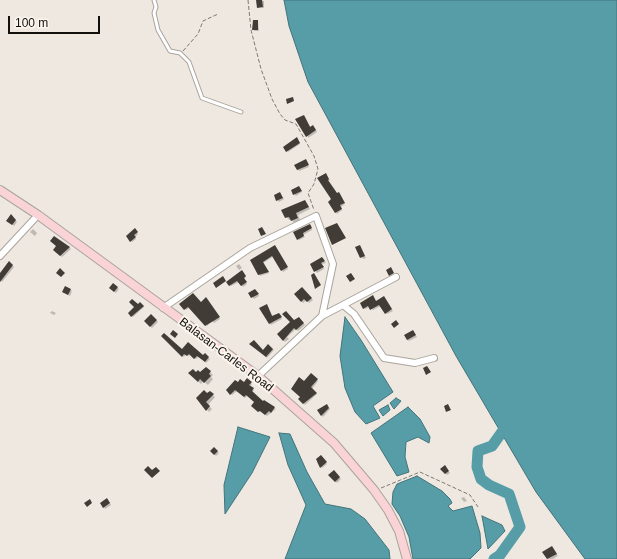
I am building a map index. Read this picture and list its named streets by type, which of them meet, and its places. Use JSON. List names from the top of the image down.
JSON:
{
  "streets": {
    "main road": ["Balasan-Carles Road"]
  },
  "scale_bar": "100 m"
}
